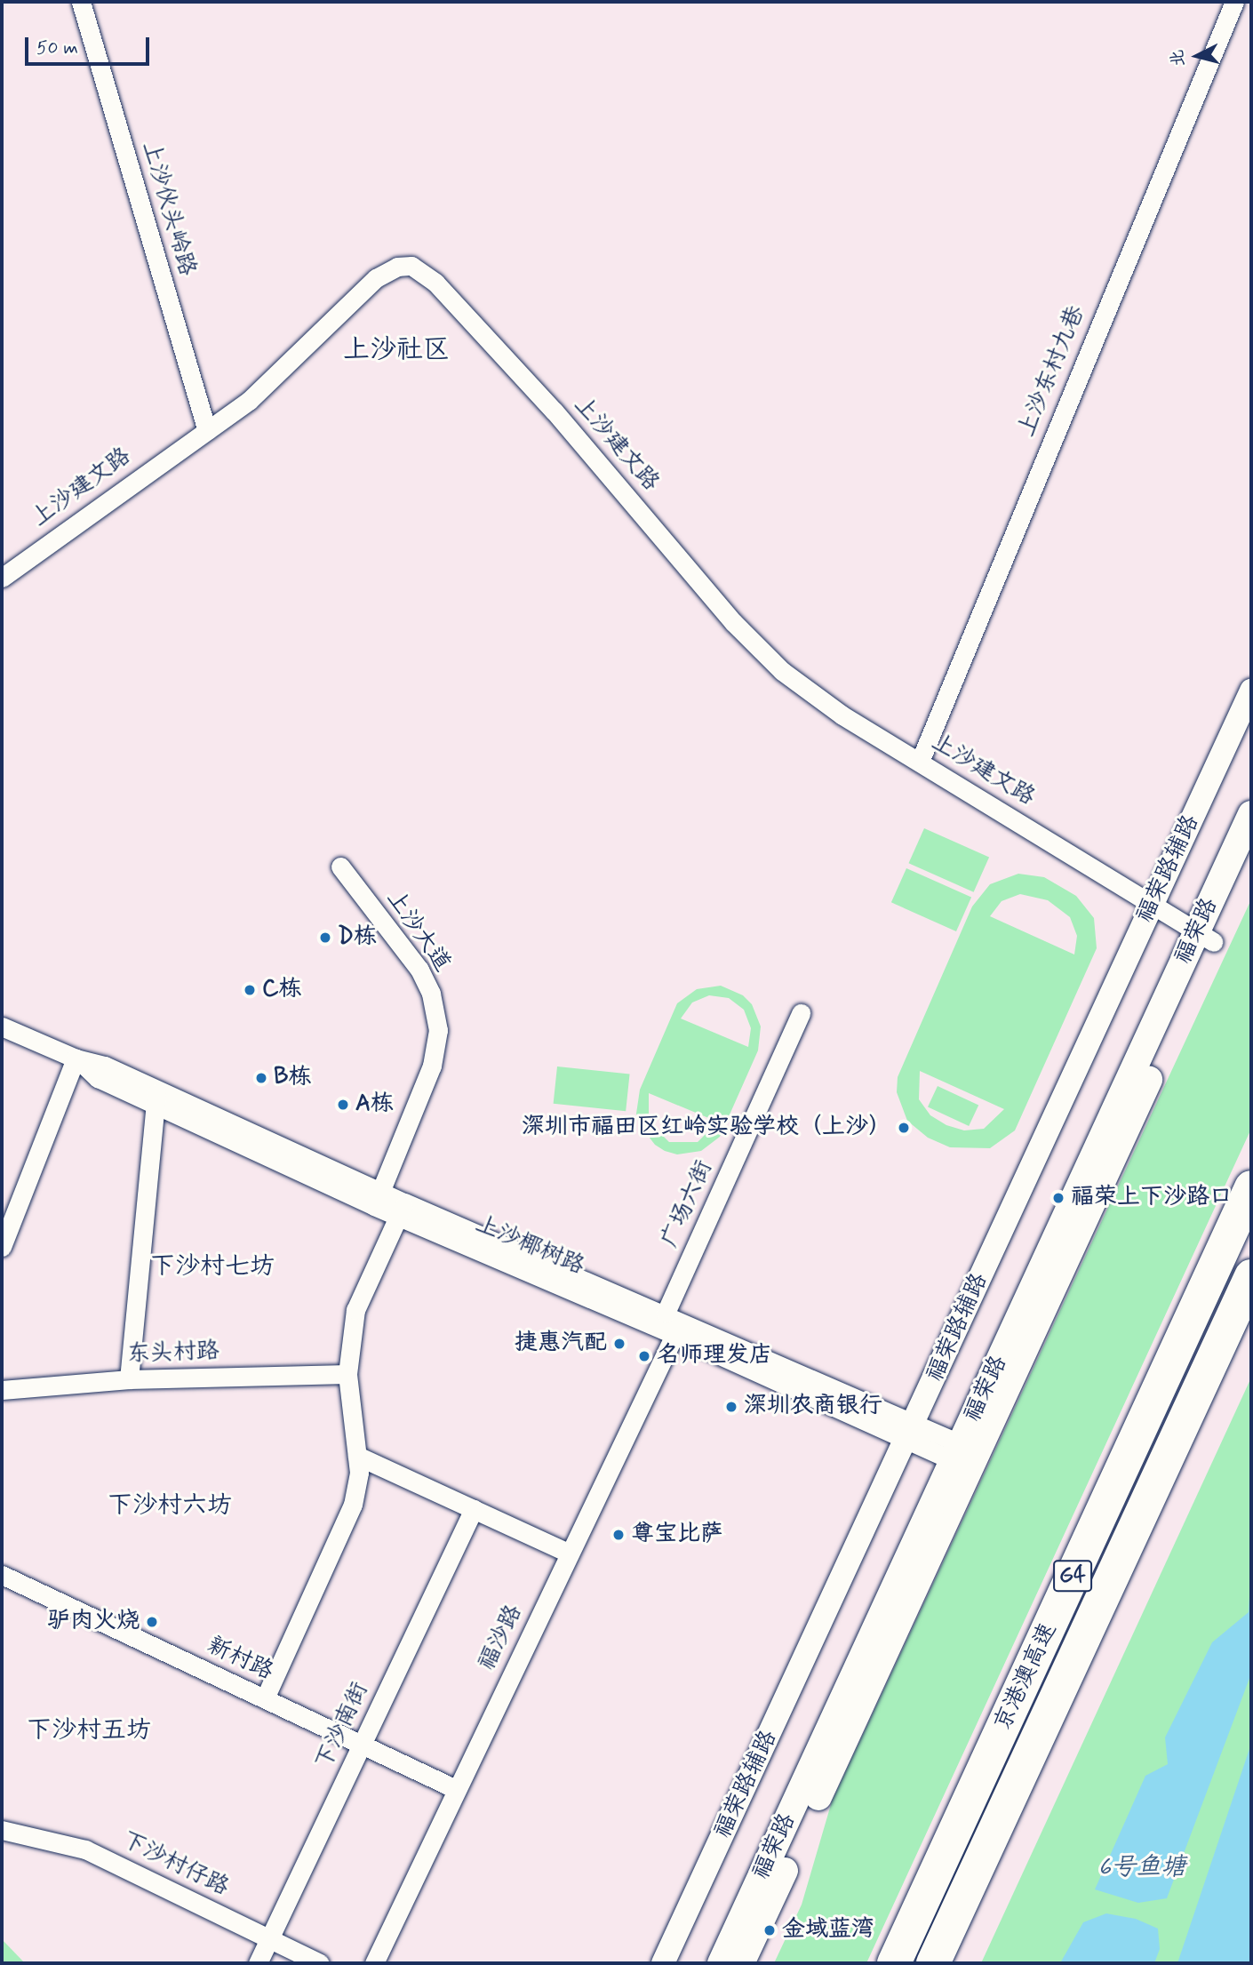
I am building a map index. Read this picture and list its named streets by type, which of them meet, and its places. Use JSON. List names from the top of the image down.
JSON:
{
  "streets": {
    "highway": ["G4", "京港澳高速"],
    "main road": ["福荣路"],
    "street": [
      "上沙伙头岭路",
      "上沙东村九巷",
      "上沙建文路",
      "福荣路辅路",
      "上沙大道",
      "广场六街",
      "上沙椰树路",
      "东头村路",
      "福沙路",
      "新村路",
      "下沙南街",
      "下沙村仔路"
    ]
  },
  "crossings": [
    ["上沙伙头岭路", "上沙建文路"],
    ["上沙东村九巷", "上沙建文路"],
    ["上沙建文路", "福荣路辅路"],
    ["上沙建文路", "福荣路"],
    ["福荣路辅路", "上沙椰树路"],
    ["上沙大道", "上沙椰树路"],
    ["福荣路", "上沙椰树路"],
    ["广场六街", "上沙椰树路"],
    ["上沙椰树路", "福沙路"],
    ["福沙路", "新村路"],
    ["新村路", "下沙南街"],
    ["下沙南街", "下沙村仔路"]
  ],
  "districts": [
    "上沙社区",
    "下沙村七坊",
    "下沙村六坊",
    "下沙村五坊"
  ],
  "water": ["6号鱼塘"],
  "places": [
    "D栋",
    "C栋",
    "B栋",
    "A栋",
    "深圳市福田区红岭实验学校（上沙）",
    "福荣上下沙路口",
    "捷惠汽配",
    "名师理发店",
    "深圳农商银行",
    "尊宝比萨",
    "驴肉火烧",
    "金域蓝湾"
  ],
  "scale_bar": "50 m",
  "north": "left"
}
